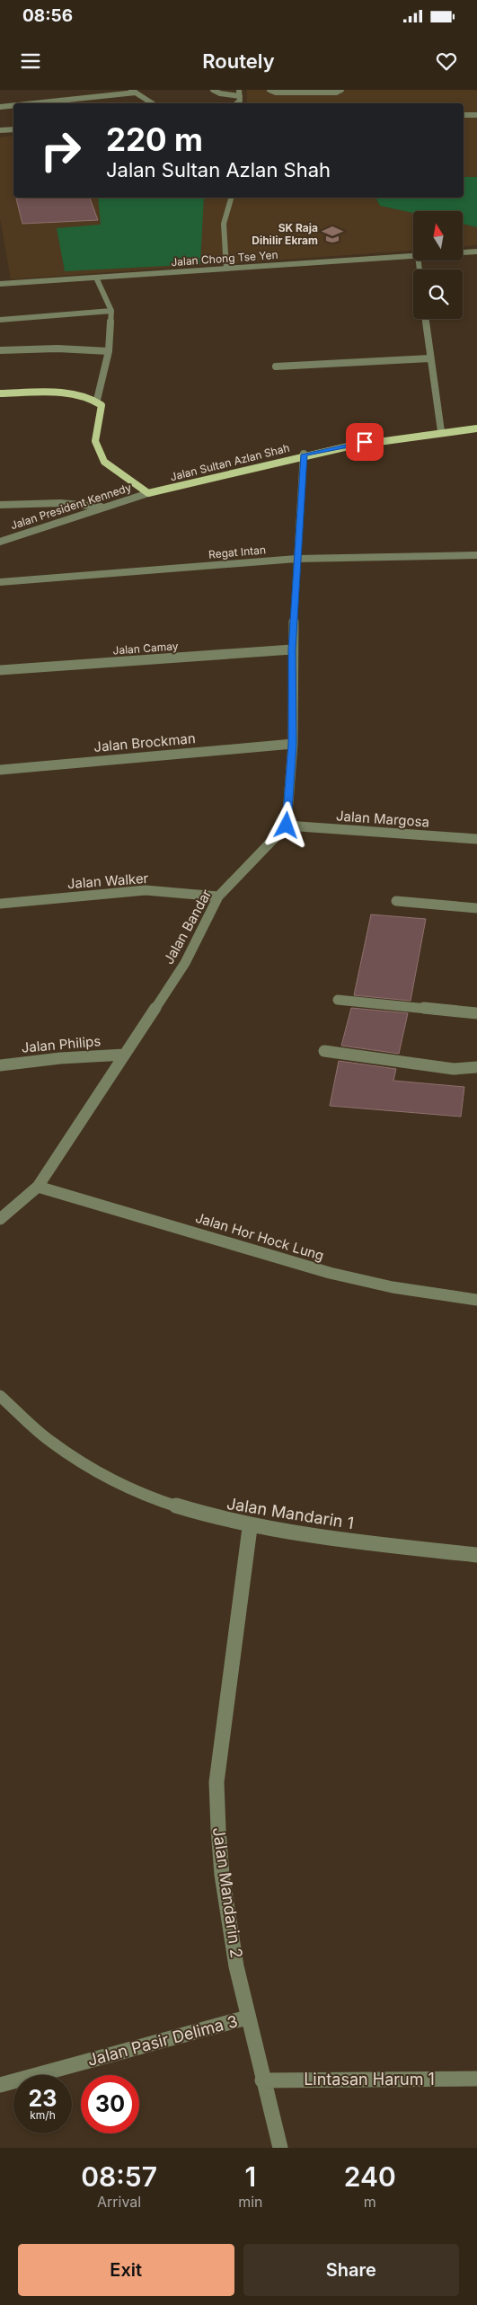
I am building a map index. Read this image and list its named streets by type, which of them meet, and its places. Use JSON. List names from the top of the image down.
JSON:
{
  "streets": {
    "main road": ["Jalan Sultan Azlan Shah"],
    "street": [
      "Jalan Chong Tse Yen",
      "Jalan President Kennedy",
      "Regat Intan",
      "Jalan Camay",
      "Jalan Brockman",
      "Jalan Margosa",
      "Jalan Walker",
      "Jalan Bandar",
      "Jalan Philips",
      "Jalan Hor Hock Lung",
      "Jalan Mandarin 1",
      "Jalan Mandarin 2",
      "Jalan Pasir Delima 3",
      "Lintasan Harum 1"
    ]
  },
  "crossings": [
    ["Jalan Sultan Azlan Shah", "Jalan President Kennedy"],
    ["Jalan Margosa", "Jalan Bandar"],
    ["Jalan Walker", "Jalan Bandar"],
    ["Jalan Bandar", "Jalan Philips"],
    ["Jalan Bandar", "Jalan Hor Hock Lung"],
    ["Jalan Mandarin 1", "Jalan Mandarin 2"],
    ["Jalan Mandarin 2", "Jalan Pasir Delima 3"],
    ["Jalan Mandarin 2", "Lintasan Harum 1"]
  ],
  "places": {
    "school or university": ["SK Raja Dihilir Ekram"]
  },
  "north": "top",
  "page": {
    "status": "08:56",
    "header": "Routely",
    "turn": ["220 m", "Jalan Sultan Azlan Shah"],
    "speed": "23 km/h",
    "limit": "30",
    "eta": [
      "08:57",
      "Arrival",
      "1",
      "min",
      "240",
      "m"
    ],
    "buttons": ["Exit", "Share"]
  }
}
